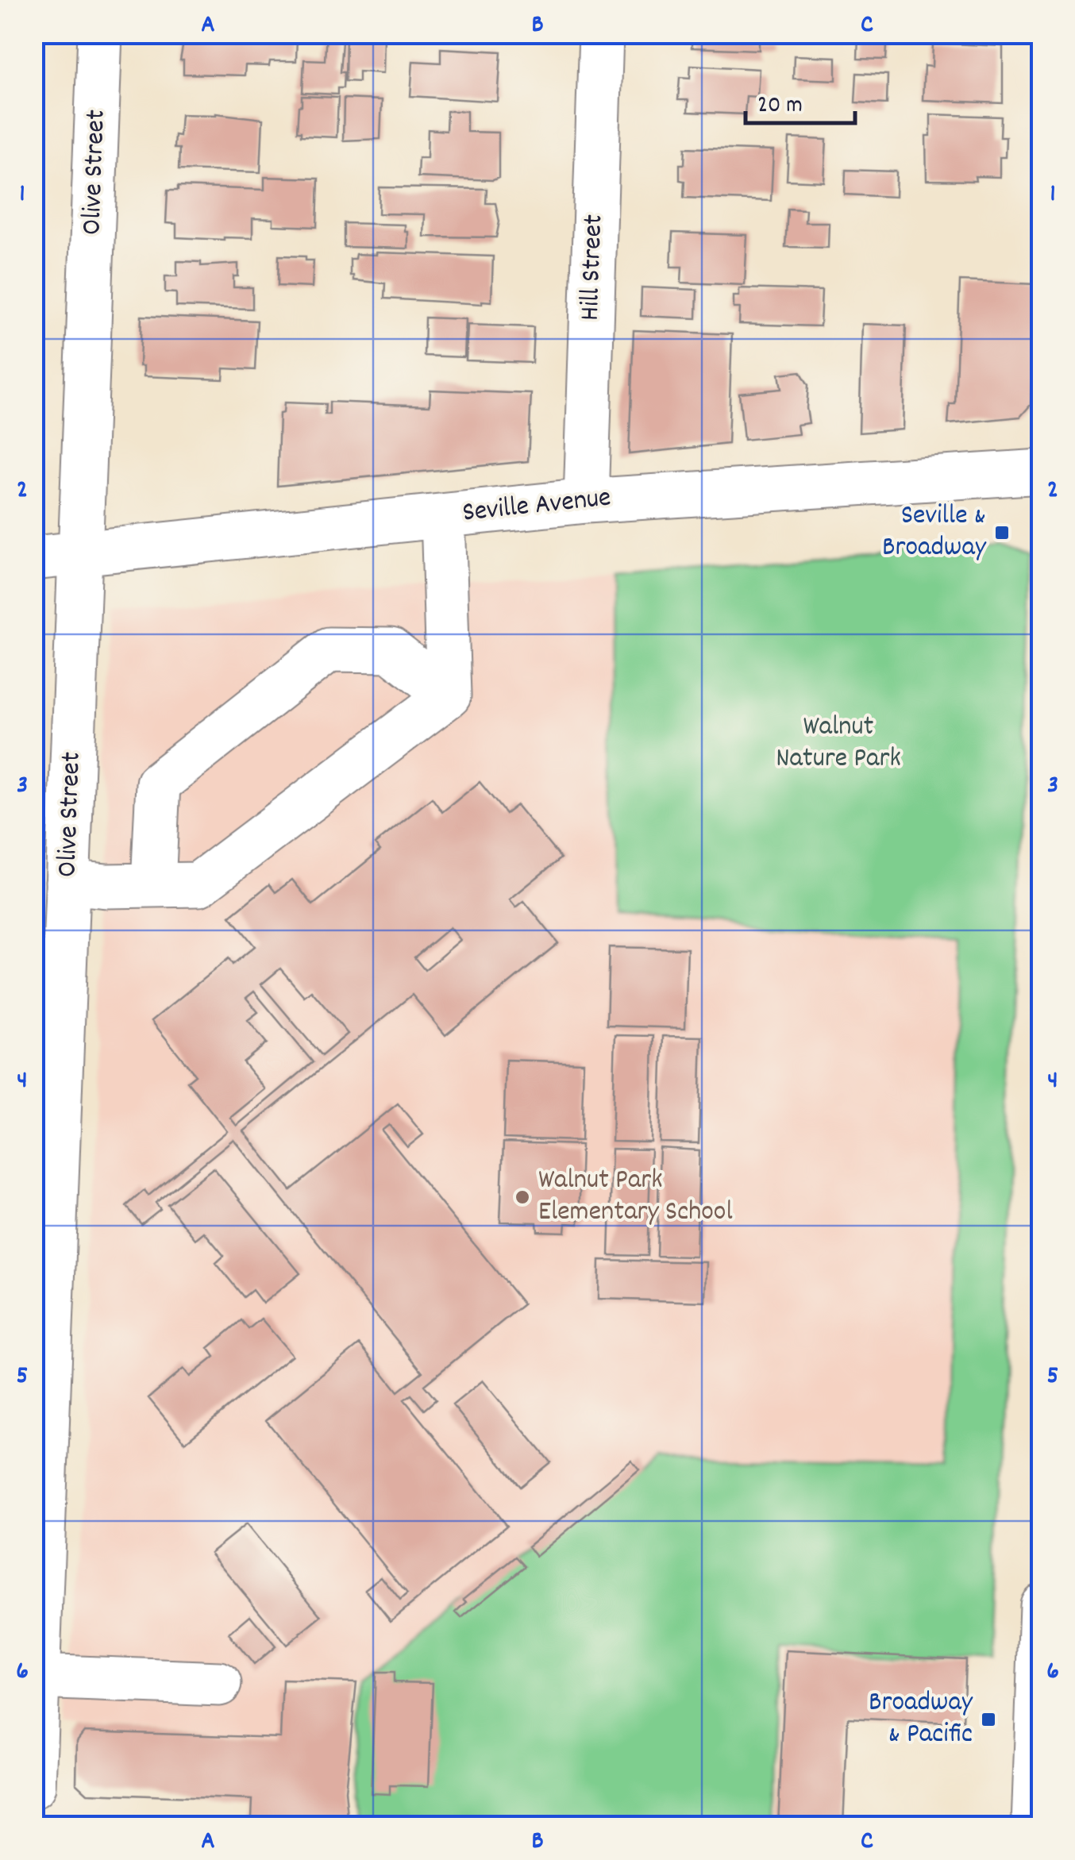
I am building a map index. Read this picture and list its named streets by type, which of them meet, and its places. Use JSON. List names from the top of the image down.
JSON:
{
  "streets": {
    "street": ["Olive Street", "Hill Street", "Seville Avenue"]
  },
  "crossings": [
    ["Olive Street", "Seville Avenue"],
    ["Hill Street", "Seville Avenue"]
  ],
  "parks": ["Walnut Nature Park"],
  "places": {
    "transit": ["Seville & Broadway", "Broadway & Pacific"],
    "other": ["Walnut Park Elementary School"]
  },
  "scale_bar": "20 m",
  "grid": {
    "columns": ["A", "B", "C"],
    "rows": [
      "1",
      "2",
      "3",
      "4",
      "5",
      "6"
    ]
  }
}
